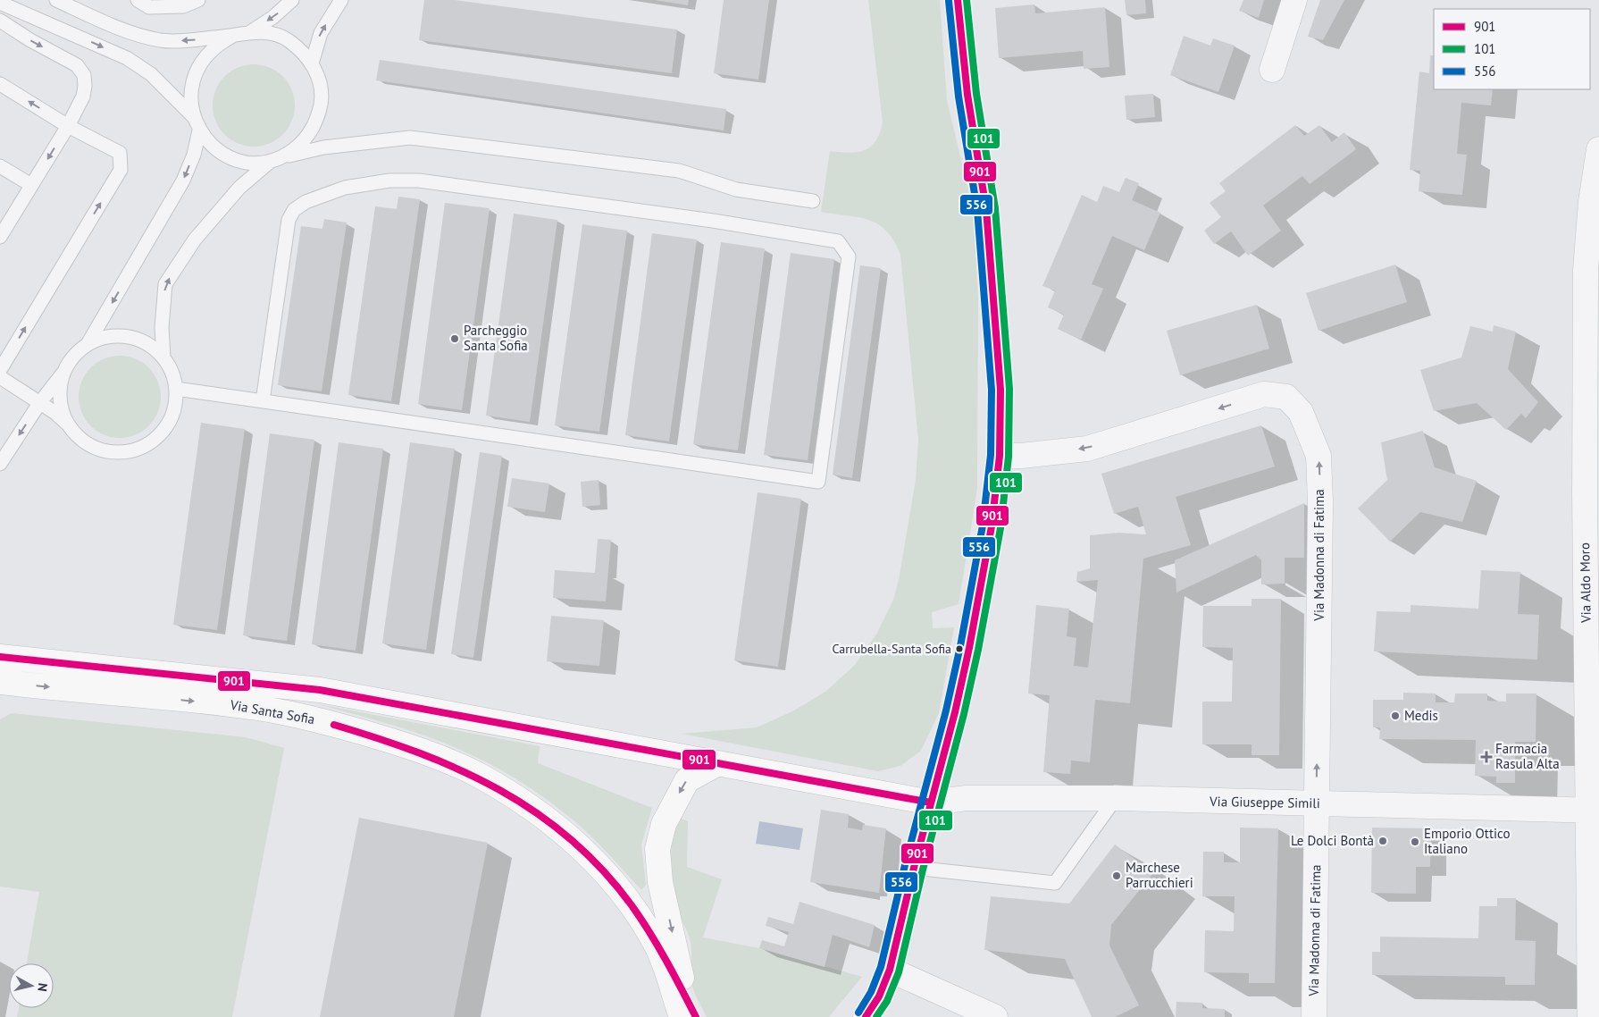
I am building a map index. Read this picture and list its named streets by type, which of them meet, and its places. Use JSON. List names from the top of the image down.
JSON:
{
  "streets": {
    "main road": ["Via Santa Sofia"],
    "street": ["Via Madonna di Fatima", "Via Aldo Moro", "Via Giuseppe Simili"]
  },
  "crossings": [
    ["Via Madonna di Fatima", "Via Giuseppe Simili"],
    ["Via Aldo Moro", "Via Giuseppe Simili"],
    ["Via Santa Sofia", "Via Giuseppe Simili"]
  ],
  "places": {
    "other": [
      "Parcheggio Santa Sofia",
      "Carrubella-Santa Sofia",
      "Medis",
      "Le Dolci Bontà",
      "Emporio Ottico Italiano",
      "Marchese Parrucchieri"
    ],
    "health": ["Farmacia Rasula Alta"]
  },
  "lines": ["transit line 901", "transit line 101", "transit line 556"],
  "legend": ["901", "101", "556"],
  "north": "right"
}
